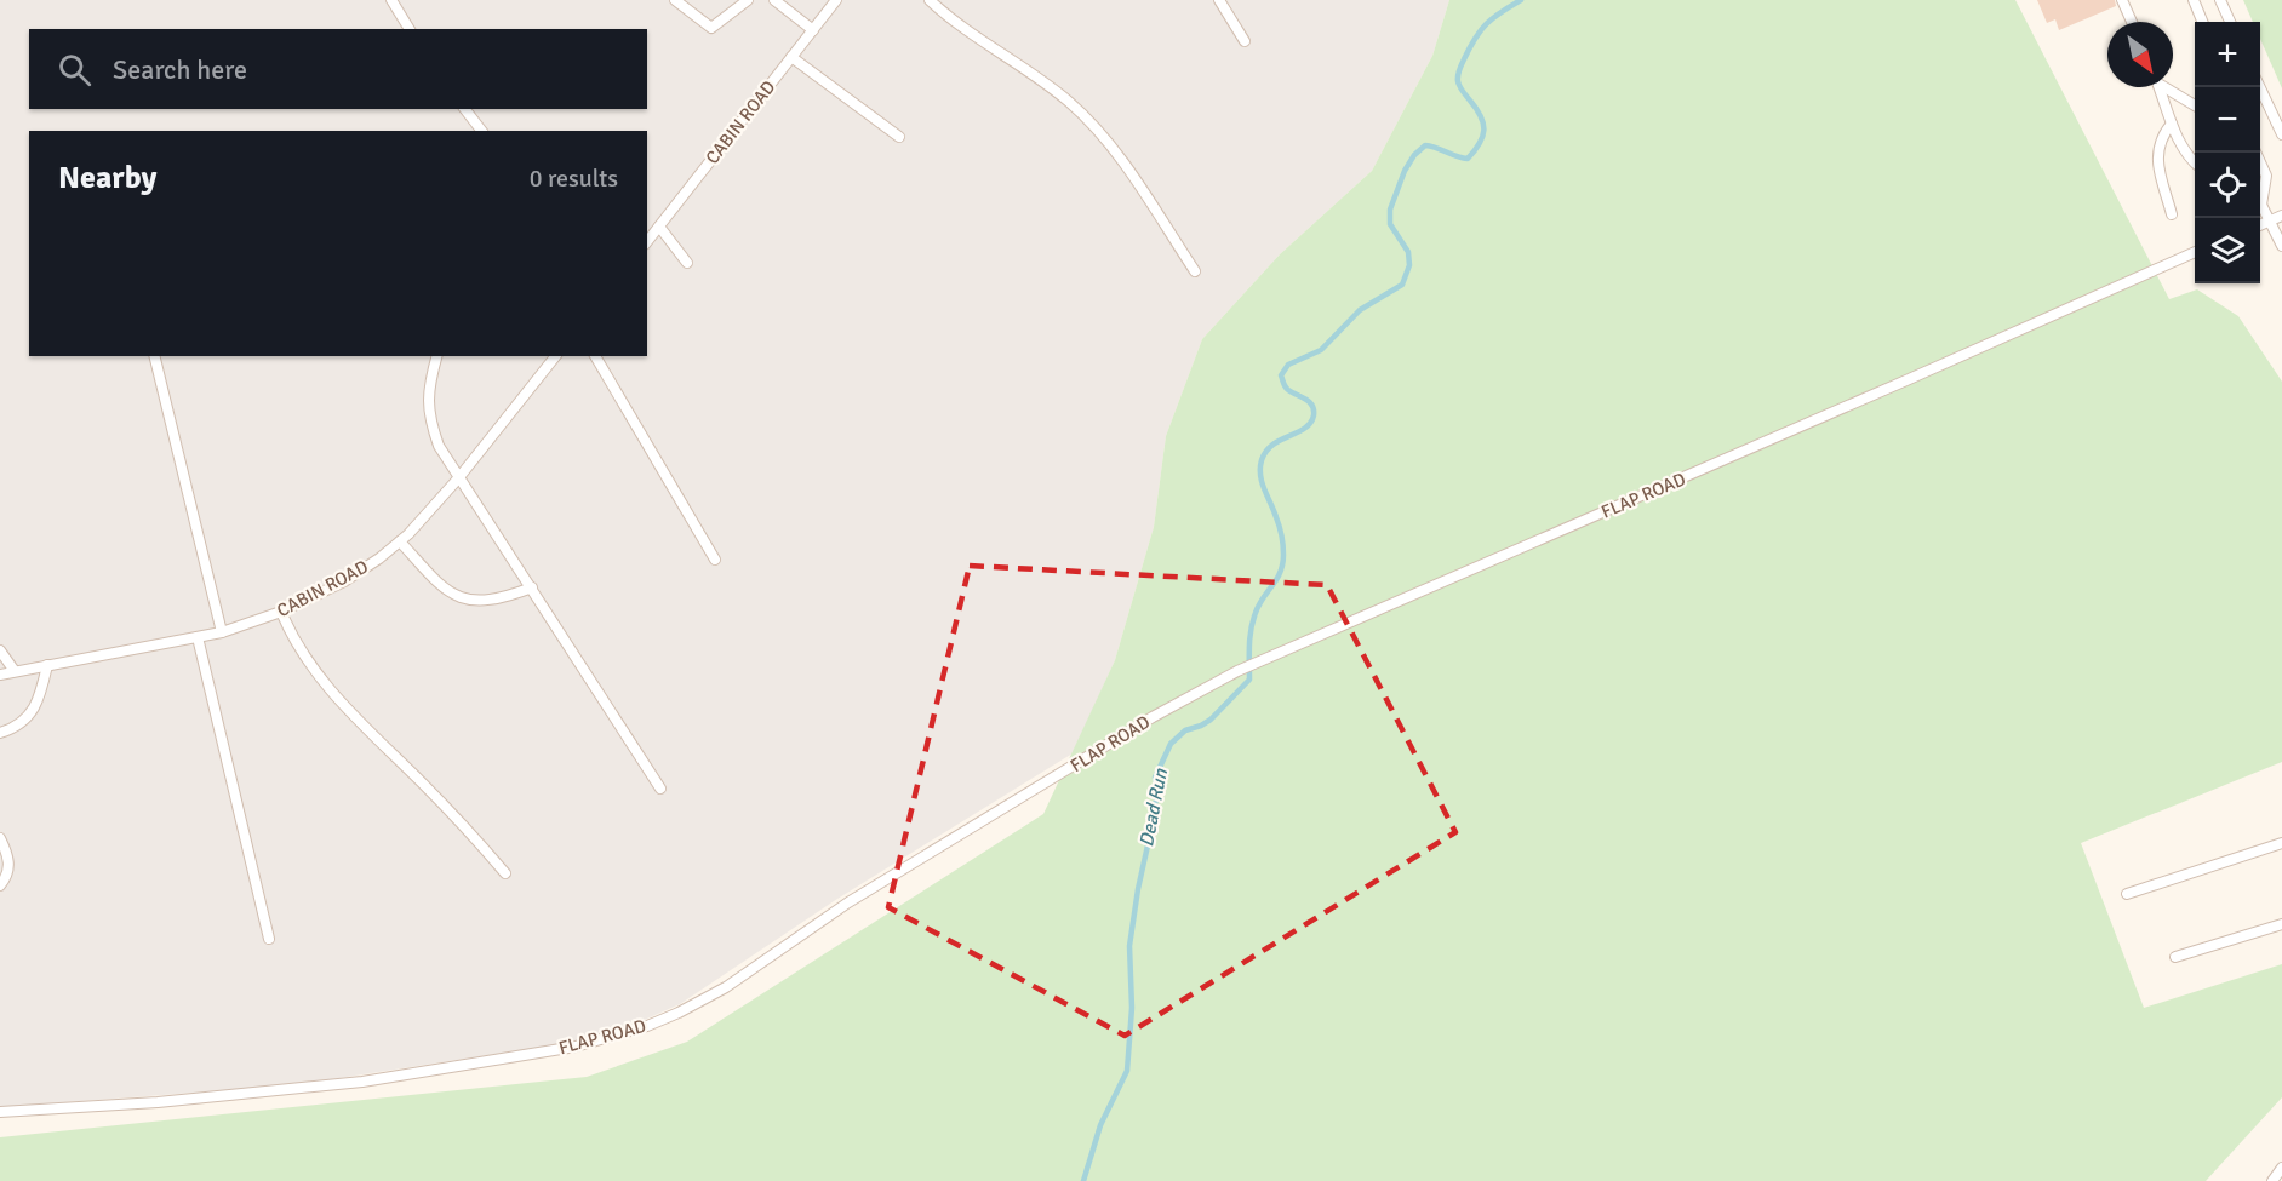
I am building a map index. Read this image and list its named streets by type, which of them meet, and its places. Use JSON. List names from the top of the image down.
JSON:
{
  "streets": {
    "lane": ["CABIN ROAD", "FLAP ROAD"]
  },
  "water": ["Dead Run"],
  "north": "bottom right",
  "page": {
    "map_buttons": ["+", "−"],
    "search": "Search here",
    "heading": ["Nearby", "0 results"]
  }
}
